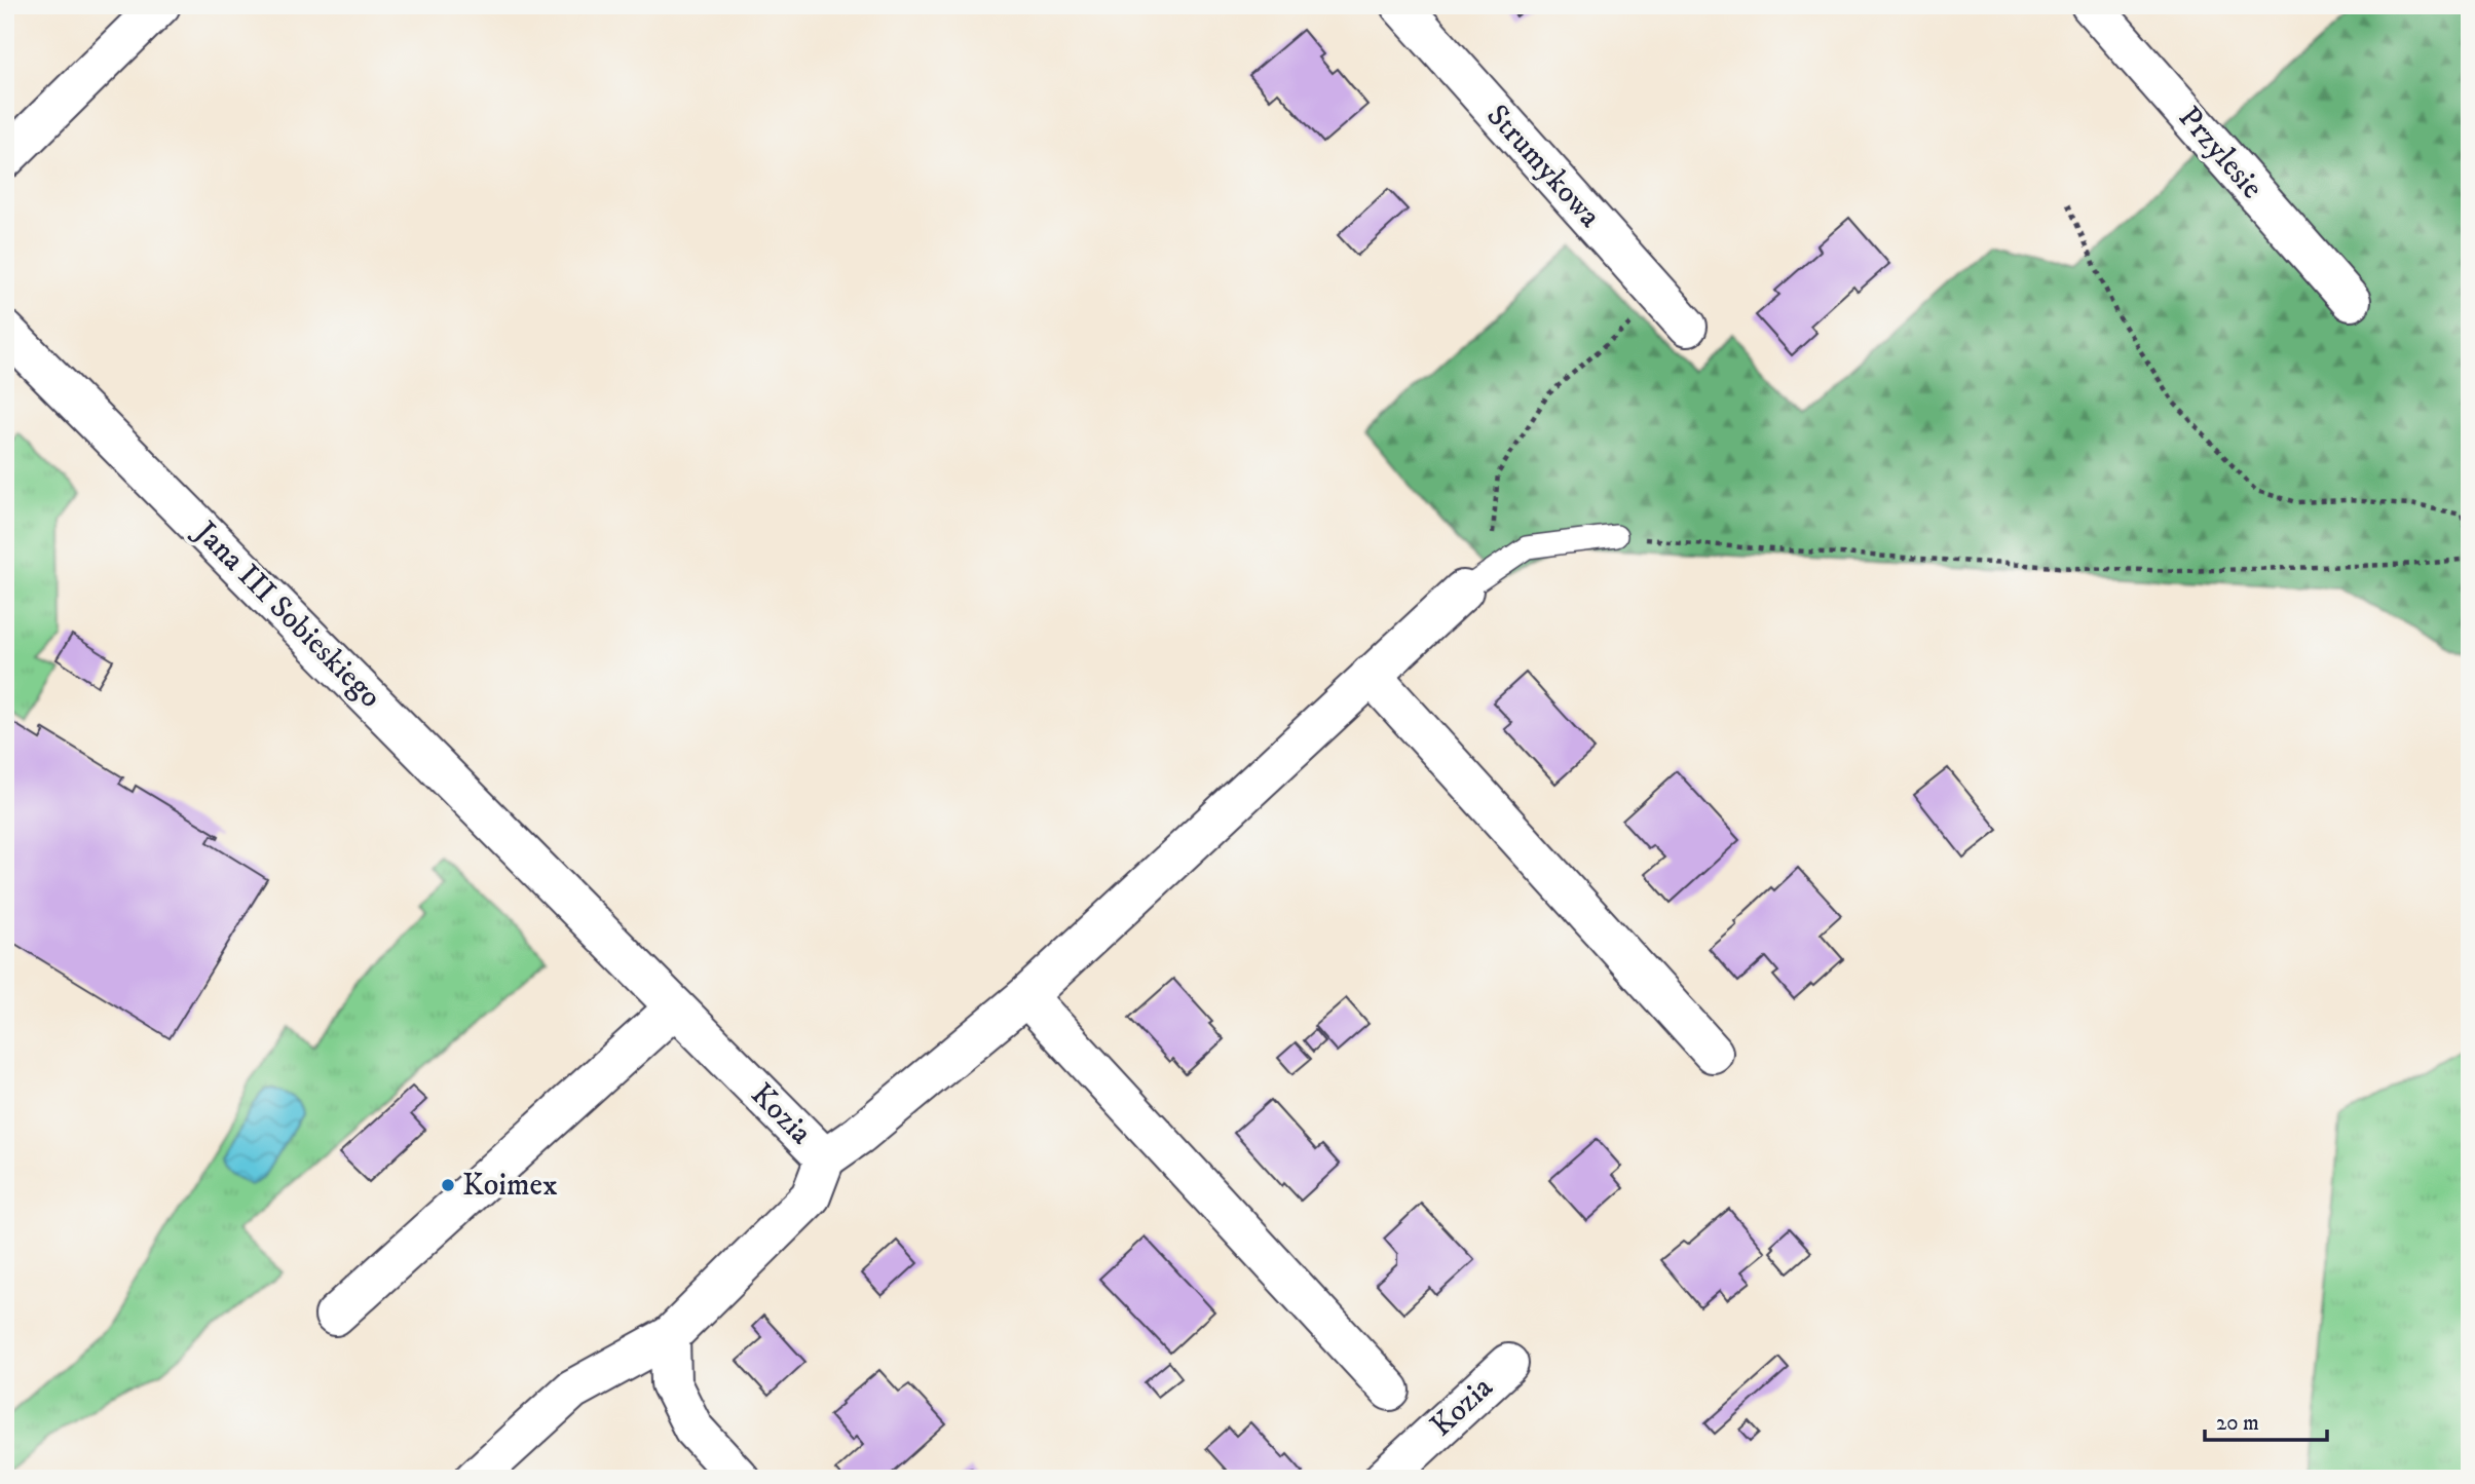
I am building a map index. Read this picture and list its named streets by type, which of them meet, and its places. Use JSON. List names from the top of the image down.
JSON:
{
  "streets": {
    "street": [
      "Przylesie",
      "Strumykowa",
      "Jana III Sobieskiego",
      "Kozia"
    ]
  },
  "crossings": [
    ["Jana III Sobieskiego", "Kozia"]
  ],
  "places": ["Koimex"],
  "scale_bar": "20 m"
}
